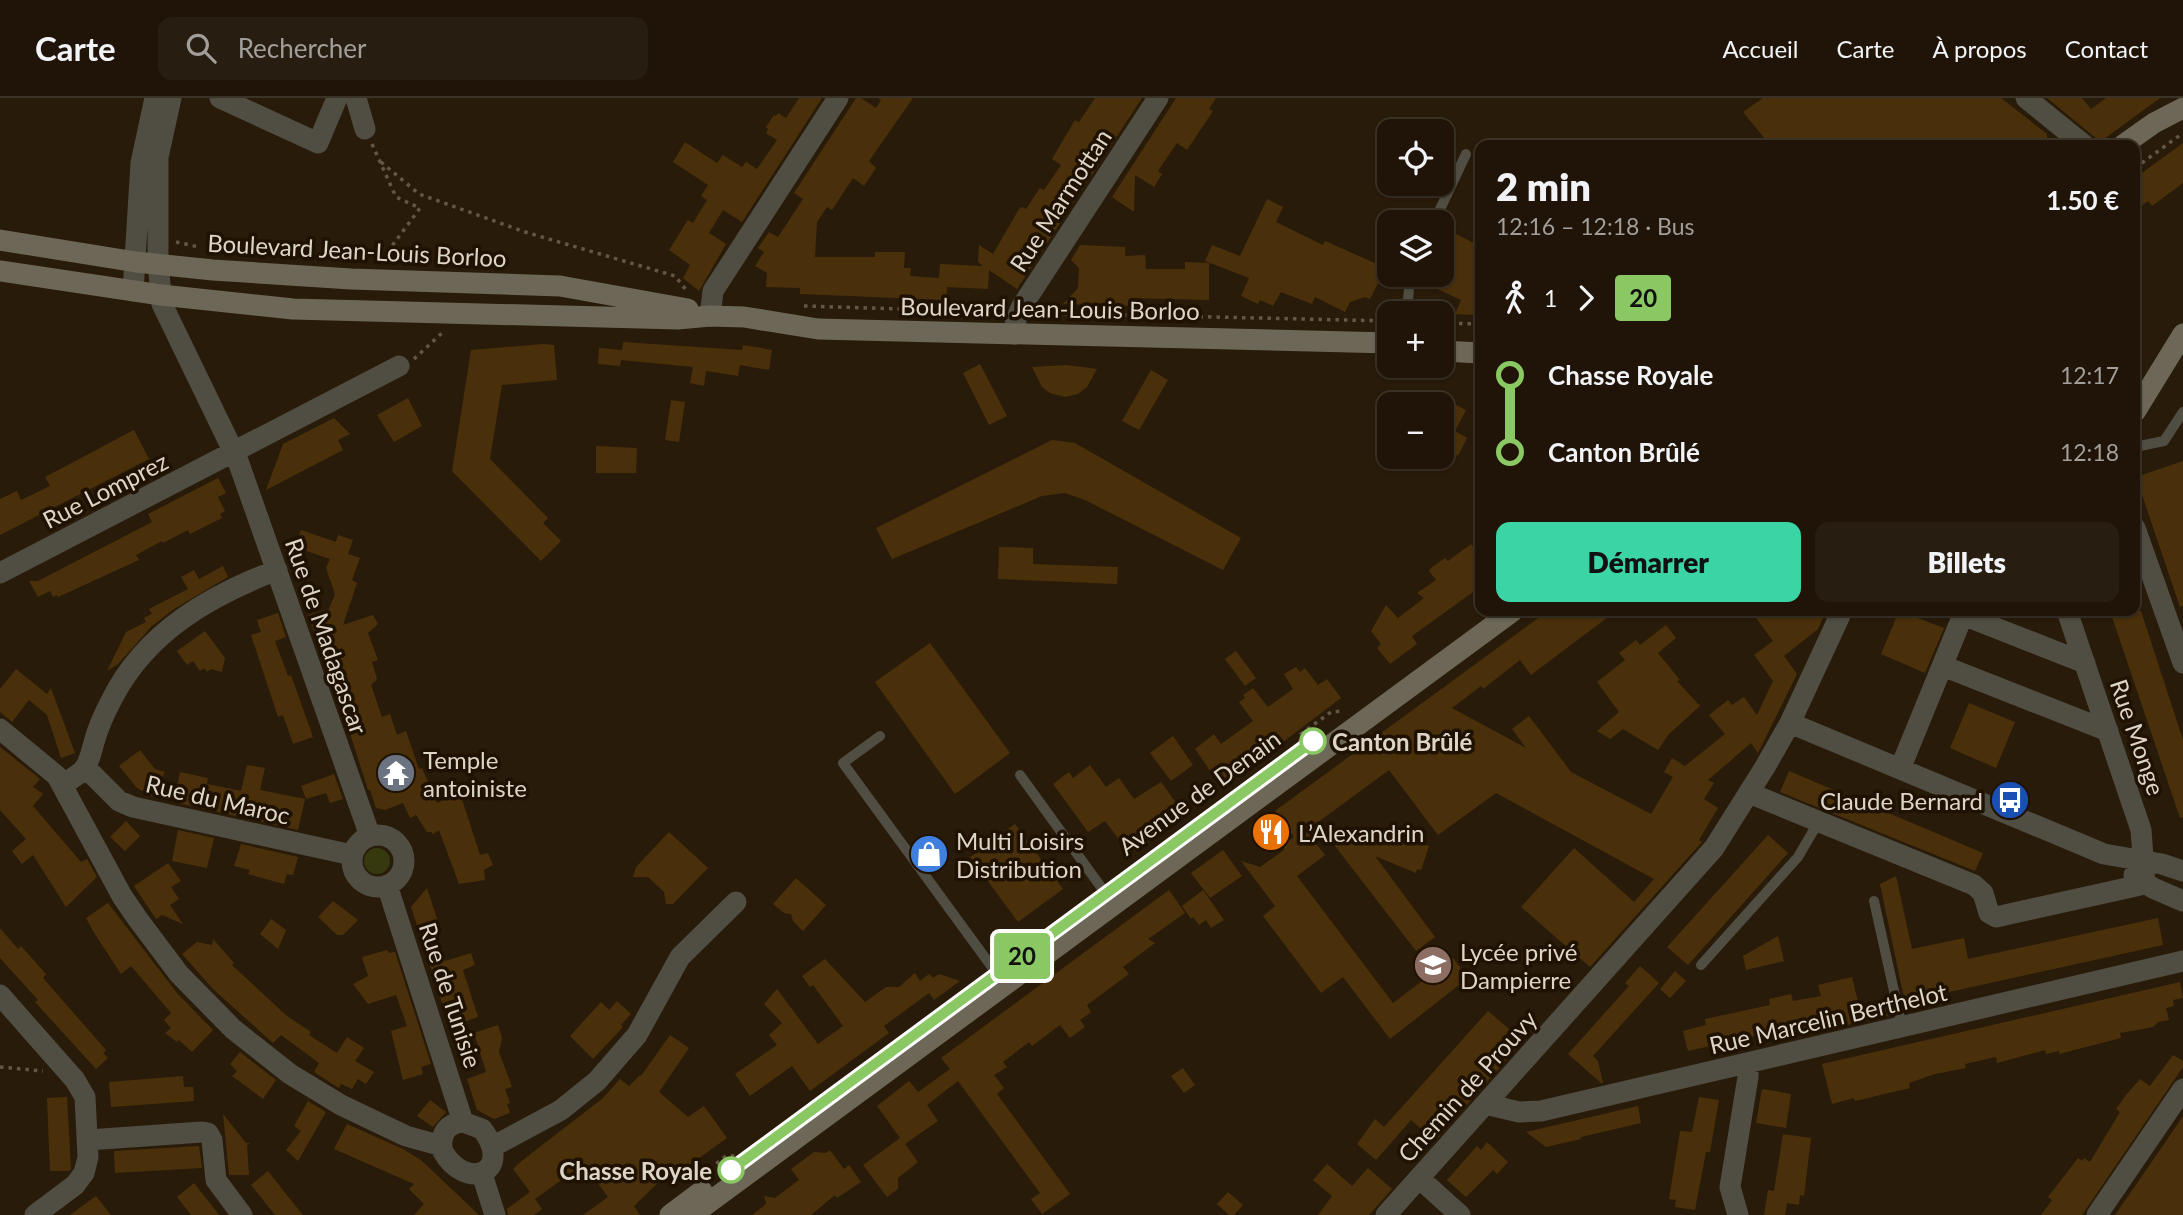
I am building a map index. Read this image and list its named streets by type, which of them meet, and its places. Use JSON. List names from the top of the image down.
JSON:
{
  "streets": {
    "main road": ["Boulevard Jean-Louis Borloo", "Avenue de Denain"],
    "street": [
      "Rue Marmottan",
      "Rue Lomprez",
      "Rue de Madagascar",
      "Rue Monge",
      "Rue du Maroc",
      "Rue de Tunisie",
      "Rue Marcelin Berthelot",
      "Chemin de Prouvy"
    ]
  },
  "crossings": [
    ["Rue Marmottan", "Boulevard Jean-Louis Borloo"],
    ["Rue Lomprez", "Rue de Madagascar"],
    ["Rue de Madagascar", "Rue du Maroc"],
    ["Rue de Madagascar", "Rue de Tunisie"],
    ["Rue du Maroc", "Rue de Tunisie"],
    ["Rue Marcelin Berthelot", "Chemin de Prouvy"]
  ],
  "places": {
    "other": ["Canton Brûlé", "Chasse Royale"],
    "temple": ["Temple antoiniste"],
    "bus stop": ["Claude Bernard"],
    "restaurant": ["L’Alexandrin"],
    "shop": ["Multi Loisirs Distribution"],
    "school or university": ["Lycée privé Dampierre"]
  },
  "lines": ["bus line 20"],
  "page": {
    "header": "Carte",
    "search": "Rechercher",
    "nav": [
      "Accueil",
      "Carte",
      "À propos",
      "Contact"
    ],
    "on_map": "20",
    "map_buttons": ["+", "−"],
    "heading": ["2 min", "12:16 – 12:18 · Bus", "1.50 €"],
    "legs": ["1", "20"],
    "list": [
      {
        "name": "Chasse Royale",
        "value": "12:17"
      },
      {
        "name": "Canton Brûlé",
        "value": "12:18"
      }
    ],
    "buttons": ["Démarrer", "Billets"]
  }
}
